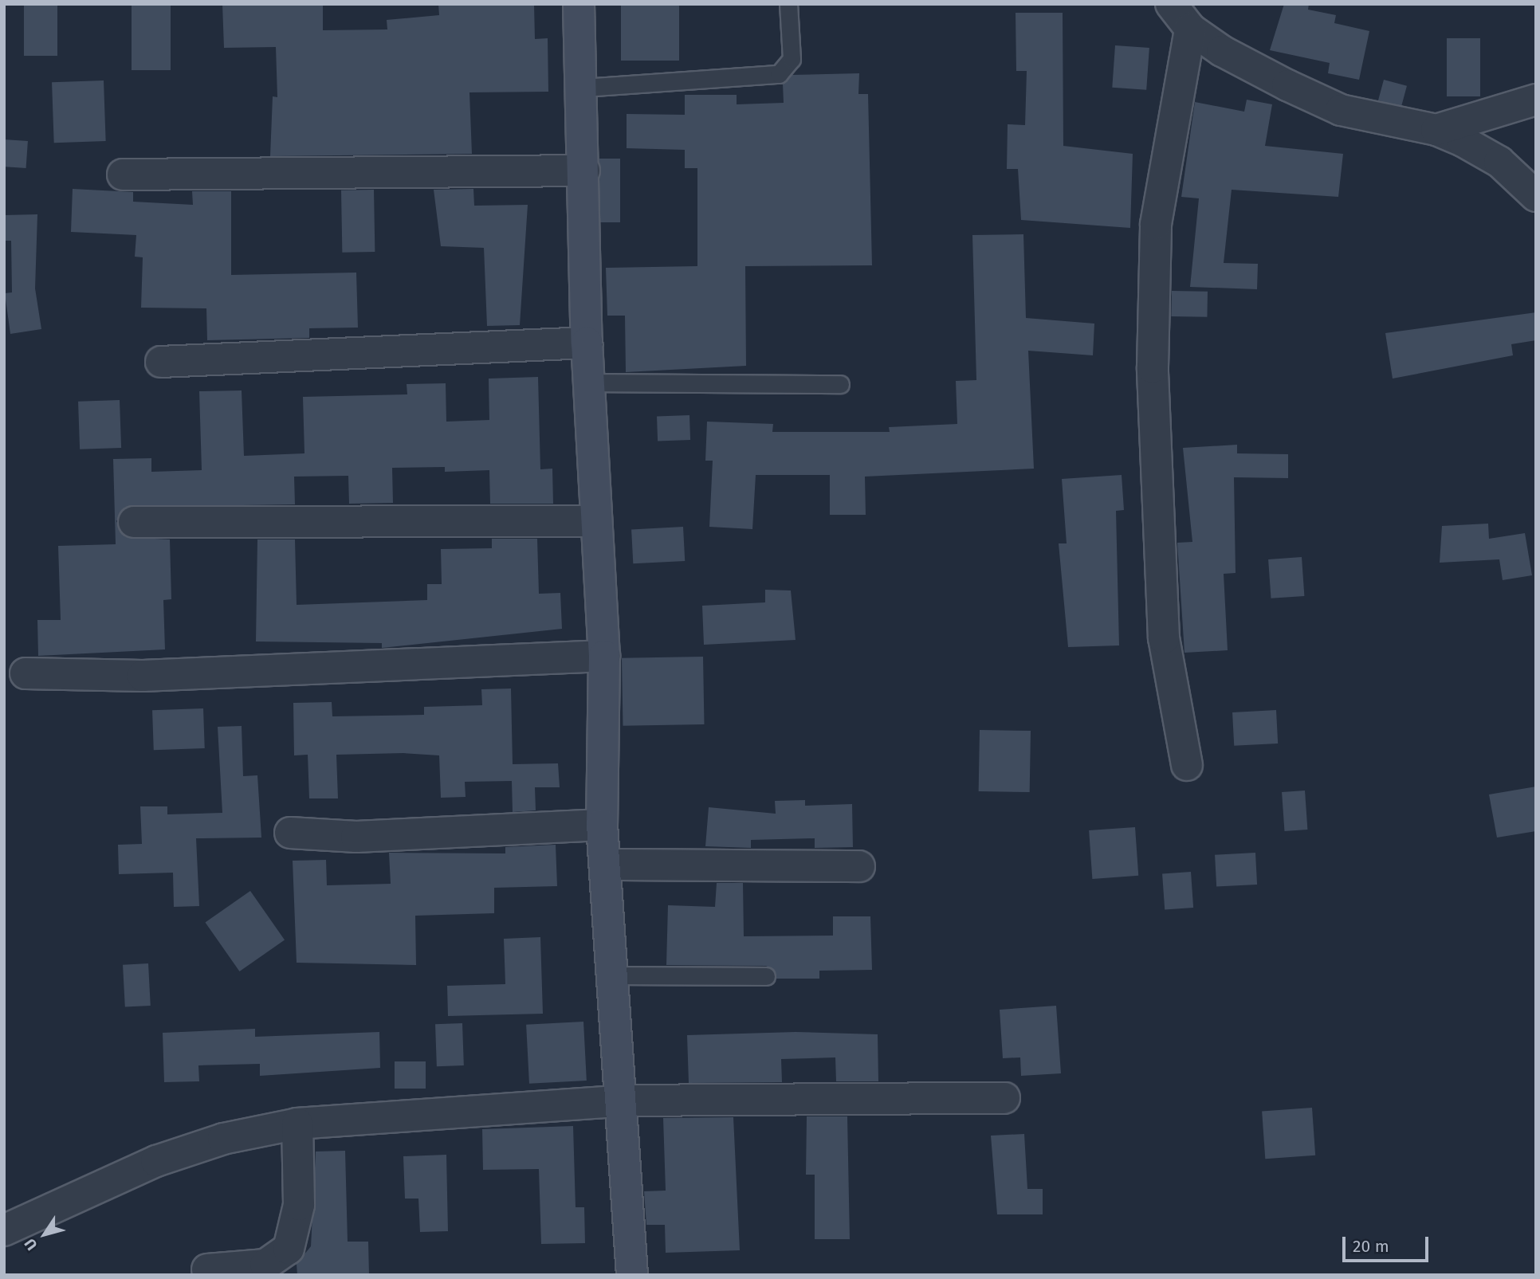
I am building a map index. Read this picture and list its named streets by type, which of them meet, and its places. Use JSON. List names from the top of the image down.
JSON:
{
  "scale_bar": "20 m",
  "north": "bottom left"
}
